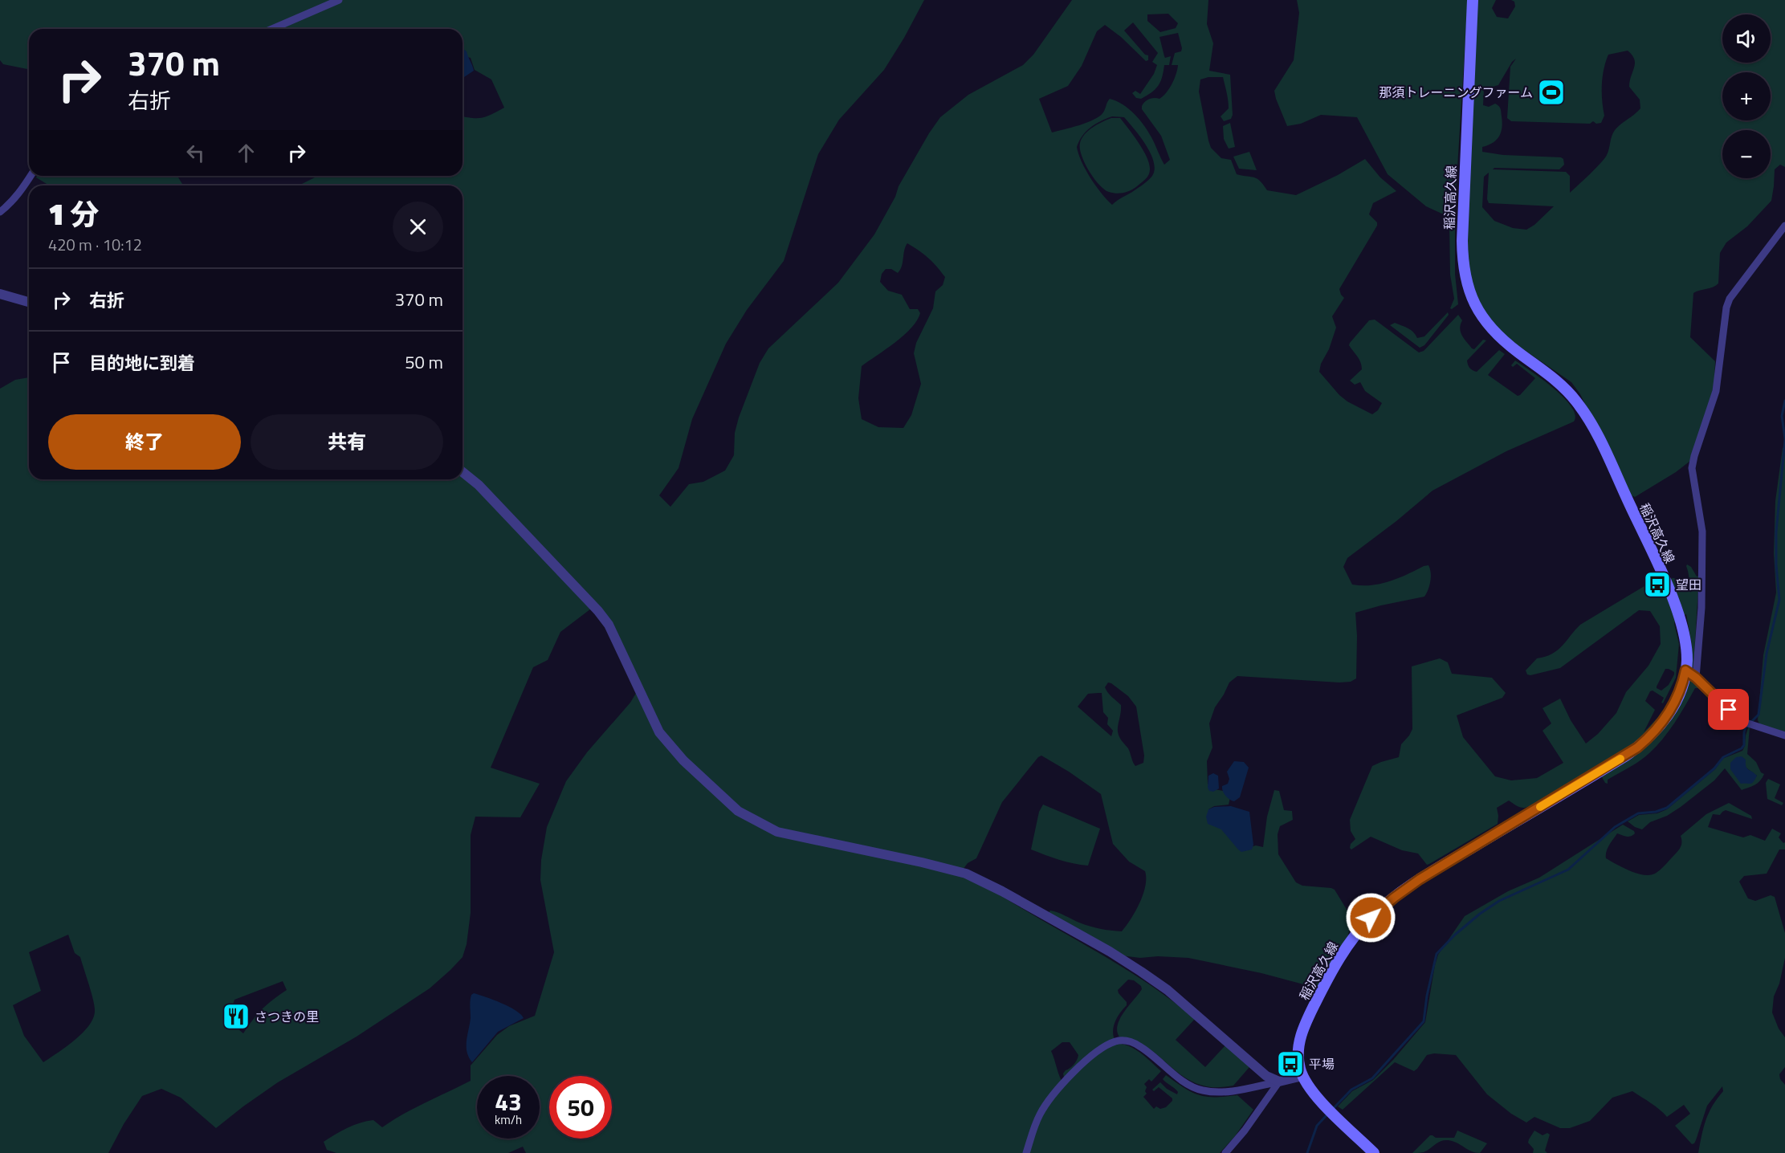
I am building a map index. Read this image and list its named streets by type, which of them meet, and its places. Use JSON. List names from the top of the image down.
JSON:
{
  "streets": {
    "main road": ["稲沢高久線"]
  },
  "places": {
    "sports": ["那須トレーニングファーム"],
    "bus stop": ["望田", "平場"],
    "restaurant": ["さつきの里"]
  },
  "page": {
    "map_buttons": ["+", "−"],
    "turn": ["370 m", "右折"],
    "heading": ["1 分", "420 m · 10:12"],
    "list": [
      {
        "name": "右折",
        "value": "370 m"
      },
      {
        "name": "目的地に到着",
        "value": "50 m"
      }
    ],
    "buttons": ["終了", "共有"],
    "speed": "43 km/h",
    "limit": "50"
  }
}
